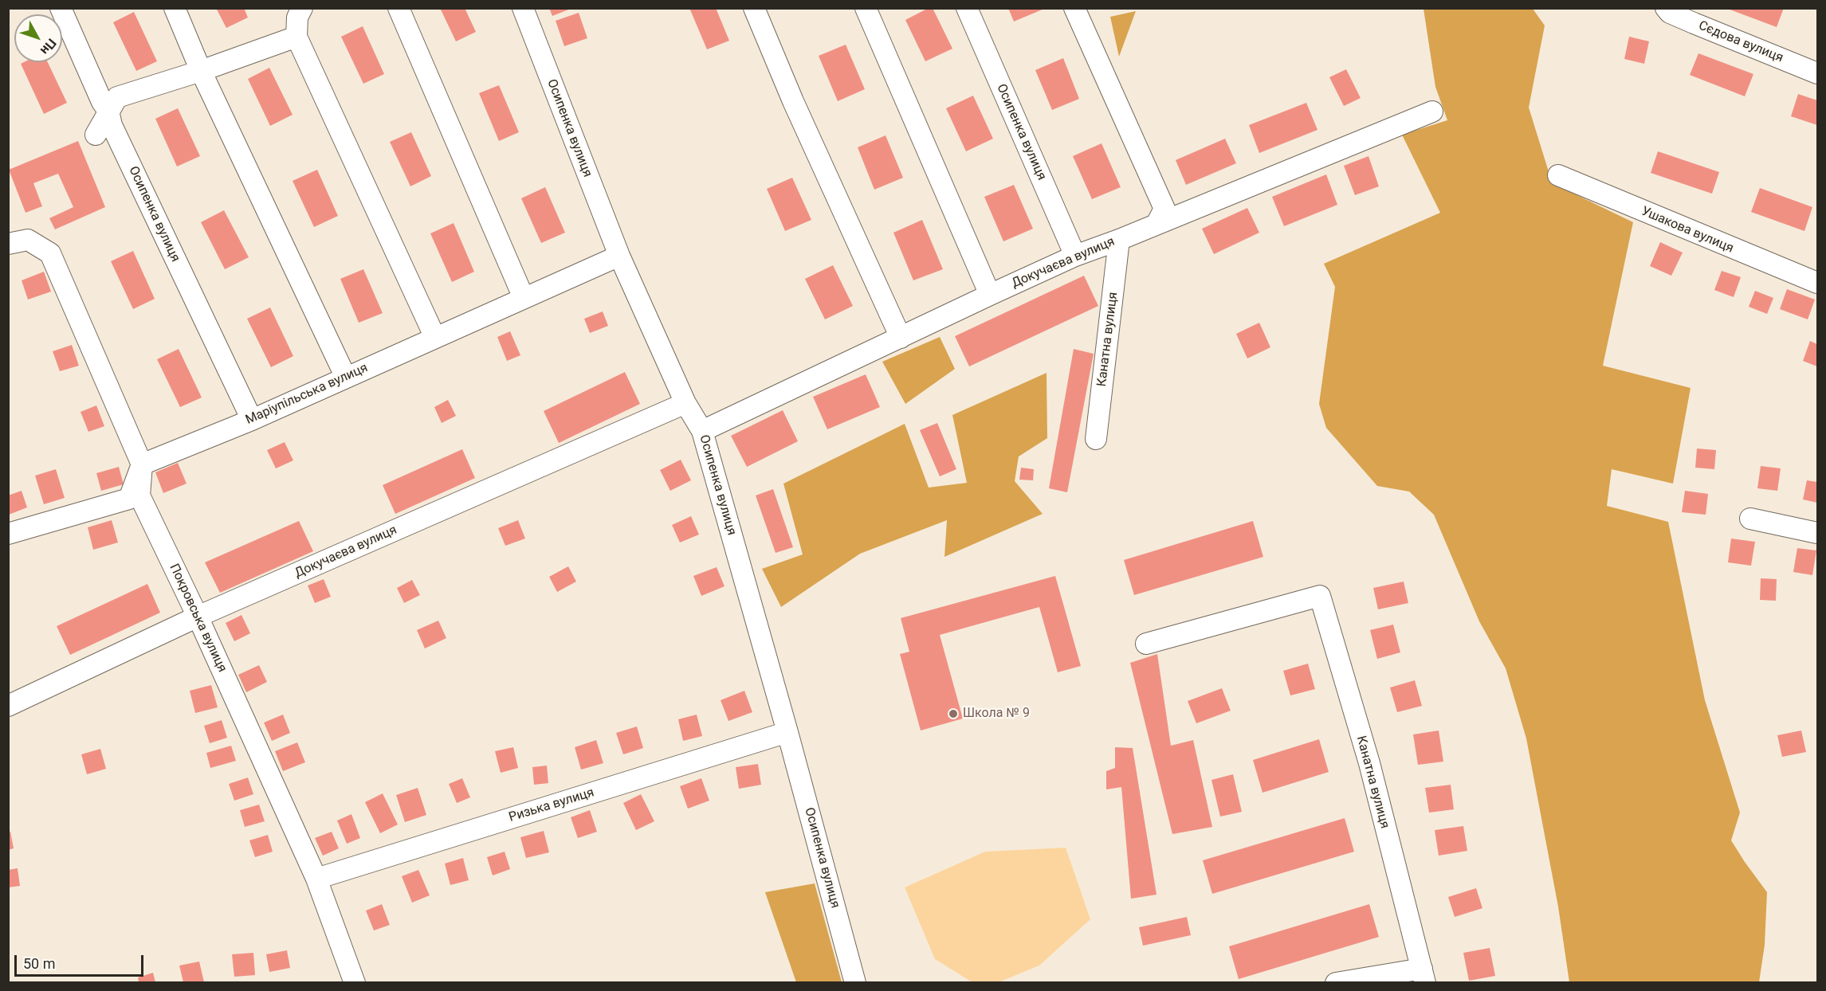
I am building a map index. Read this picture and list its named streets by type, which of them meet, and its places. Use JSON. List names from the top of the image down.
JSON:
{
  "streets": {
    "street": [
      "Сєдова вулиця",
      "Осипенка вулиця",
      "Ушакова вулиця",
      "Докучаєва вулиця",
      "Канатна вулиця",
      "Маріупільська вулиця",
      "Покровська вулиця",
      "Ризька вулиця"
    ]
  },
  "crossings": [
    ["Осипенка вулиця", "Докучаєва вулиця"],
    ["Осипенка вулиця", "Маріупільська вулиця"],
    ["Осипенка вулиця", "Ризька вулиця"],
    ["Докучаєва вулиця", "Канатна вулиця"],
    ["Докучаєва вулиця", "Покровська вулиця"],
    ["Маріупільська вулиця", "Покровська вулиця"],
    ["Покровська вулиця", "Ризька вулиця"]
  ],
  "places": ["Школа № 9"],
  "scale_bar": "50 m",
  "north": "bottom right"
}
